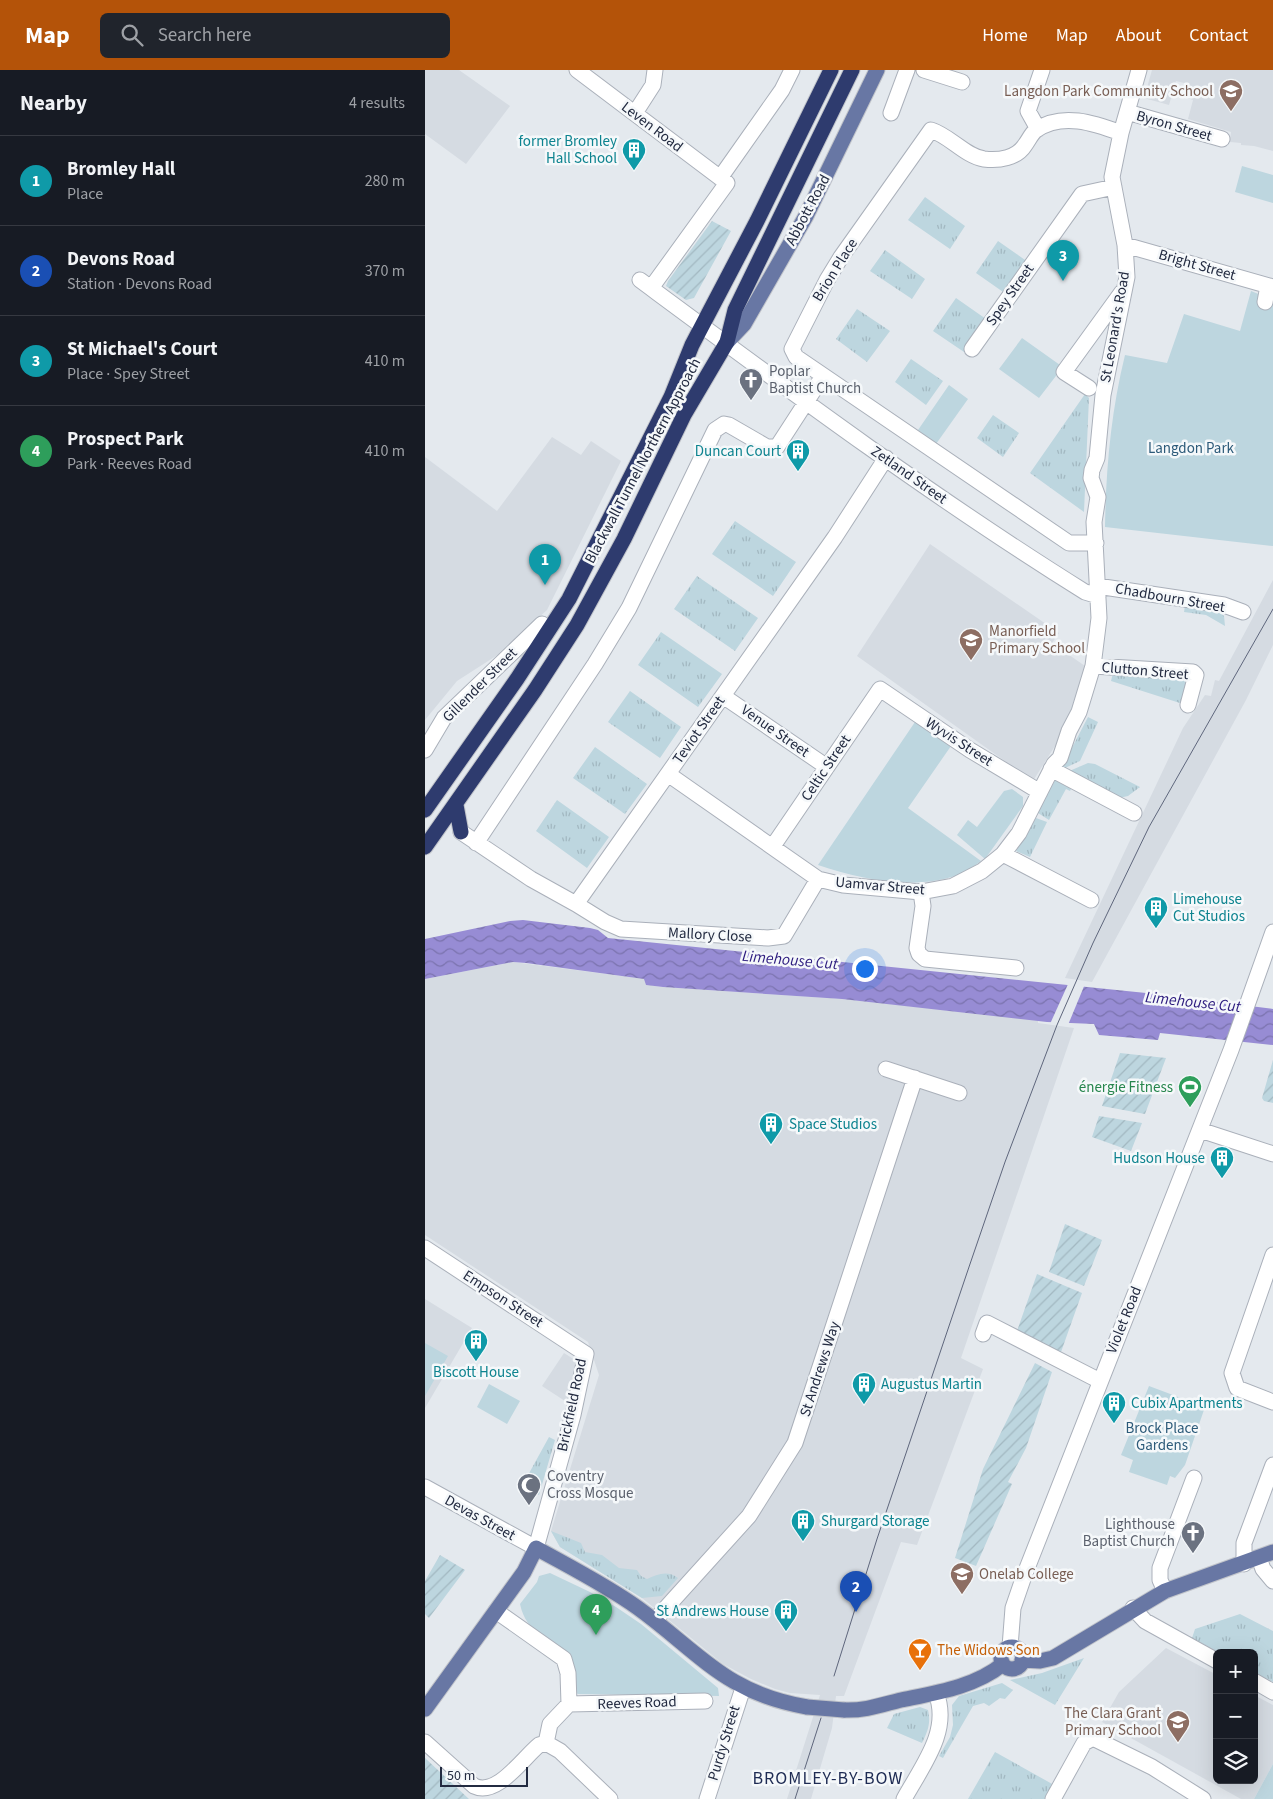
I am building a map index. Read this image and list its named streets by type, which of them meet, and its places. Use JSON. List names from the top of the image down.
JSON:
{
  "streets": {
    "highway": ["Blackwall Tunnel Northern Approach"],
    "main road": ["Abbott Road"],
    "street": [
      "Byron Street",
      "Leven Road",
      "Bright Street",
      "Brion Place",
      "Spey Street",
      "St Leonard's Road",
      "Zetland Street",
      "Chadbourn Street",
      "Clutton Street",
      "Gillender Street",
      "Teviot Street",
      "Venue Street",
      "Wyvis Street",
      "Celtic Street",
      "Uamvar Street",
      "Mallory Close",
      "Empson Street",
      "Violet Road",
      "St Andrews Way",
      "Brickfield Road",
      "Devas Street",
      "Reeves Road",
      "Purdy Street"
    ]
  },
  "crossings": [
    ["Byron Street", "St Leonard's Road"],
    ["Leven Road", "Zetland Street"],
    ["Abbott Road", "Blackwall Tunnel Northern Approach"],
    ["Abbott Road", "Zetland Street"],
    ["Bright Street", "St Leonard's Road"],
    ["Spey Street", "St Leonard's Road"],
    ["St Leonard's Road", "Zetland Street"],
    ["St Leonard's Road", "Chadbourn Street"],
    ["St Leonard's Road", "Uamvar Street"],
    ["Blackwall Tunnel Northern Approach", "Zetland Street"],
    ["Zetland Street", "Chadbourn Street"],
    ["Zetland Street", "Teviot Street"],
    ["Zetland Street", "Uamvar Street"],
    ["Chadbourn Street", "Uamvar Street"],
    ["Clutton Street", "Uamvar Street"],
    ["Teviot Street", "Venue Street"],
    ["Teviot Street", "Uamvar Street"],
    ["Teviot Street", "Mallory Close"],
    ["Venue Street", "Celtic Street"],
    ["Wyvis Street", "Celtic Street"],
    ["Wyvis Street", "Uamvar Street"],
    ["Celtic Street", "Uamvar Street"],
    ["Uamvar Street", "Mallory Close"],
    ["Empson Street", "Brickfield Road"],
    ["Brickfield Road", "Devas Street"]
  ],
  "districts": ["BROMLEY-BY-BOW"],
  "water": ["Limehouse Cut"],
  "parks": ["Langdon Park", "Brock Place Gardens"],
  "places": {
    "school or university": [
      "Langdon Park Community School",
      "Manorfield Primary School",
      "Onelab College",
      "The Clara Grant Primary School"
    ],
    "building": [
      "former Bromley Hall School",
      "Duncan Court",
      "Limehouse Cut Studios",
      "Space Studios",
      "Hudson House",
      "Biscott House",
      "Augustus Martin",
      "Cubix Apartments",
      "Shurgard Storage",
      "St Andrews House"
    ],
    "church": ["Poplar Baptist Church", "Lighthouse Baptist Church"],
    "sports": ["énergie Fitness"],
    "mosque": ["Coventry Cross Mosque"],
    "bar": ["The Widows Son"]
  },
  "scale_bar": "50 m",
  "page": {
    "header": "Map",
    "search": "Search here",
    "nav": [
      "Home",
      "Map",
      "About",
      "Contact"
    ],
    "heading": ["Nearby", "4 results"],
    "list": [
      {
        "mark": "1",
        "name": "Bromley Hall",
        "note": "Place",
        "value": "280 m"
      },
      {
        "mark": "2",
        "name": "Devons Road",
        "note": "Station · Devons Road",
        "value": "370 m"
      },
      {
        "mark": "3",
        "name": "St Michael's Court",
        "note": "Place · Spey Street",
        "value": "410 m"
      },
      {
        "mark": "4",
        "name": "Prospect Park",
        "note": "Park · Reeves Road",
        "value": "410 m"
      }
    ],
    "pins": [
      "3",
      "1",
      "2",
      "4"
    ],
    "map_buttons": ["+", "−"],
    "scale": "50 m"
  }
}
